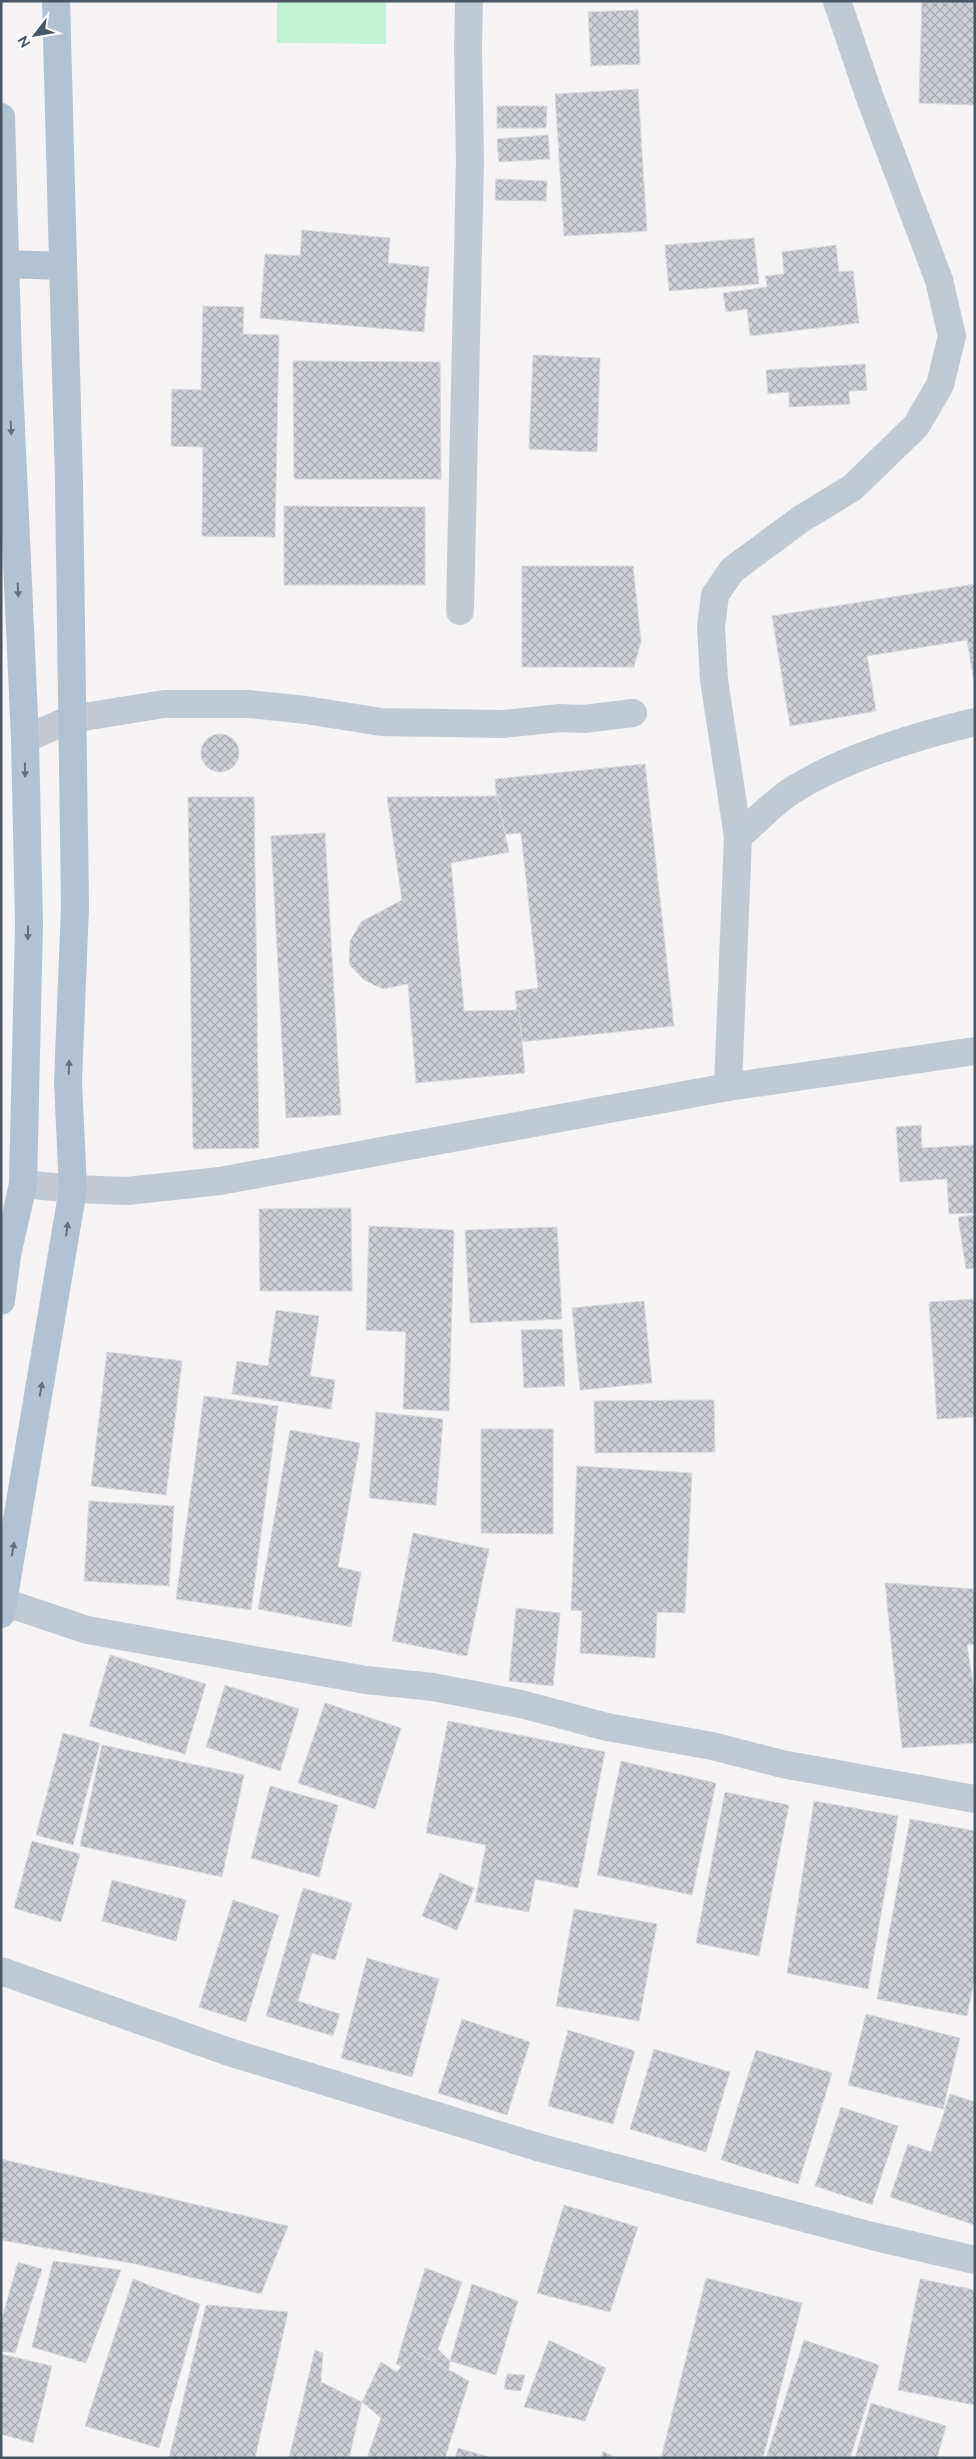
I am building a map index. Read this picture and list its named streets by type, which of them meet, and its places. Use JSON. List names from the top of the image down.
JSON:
{
  "north": "bottom left"
}
